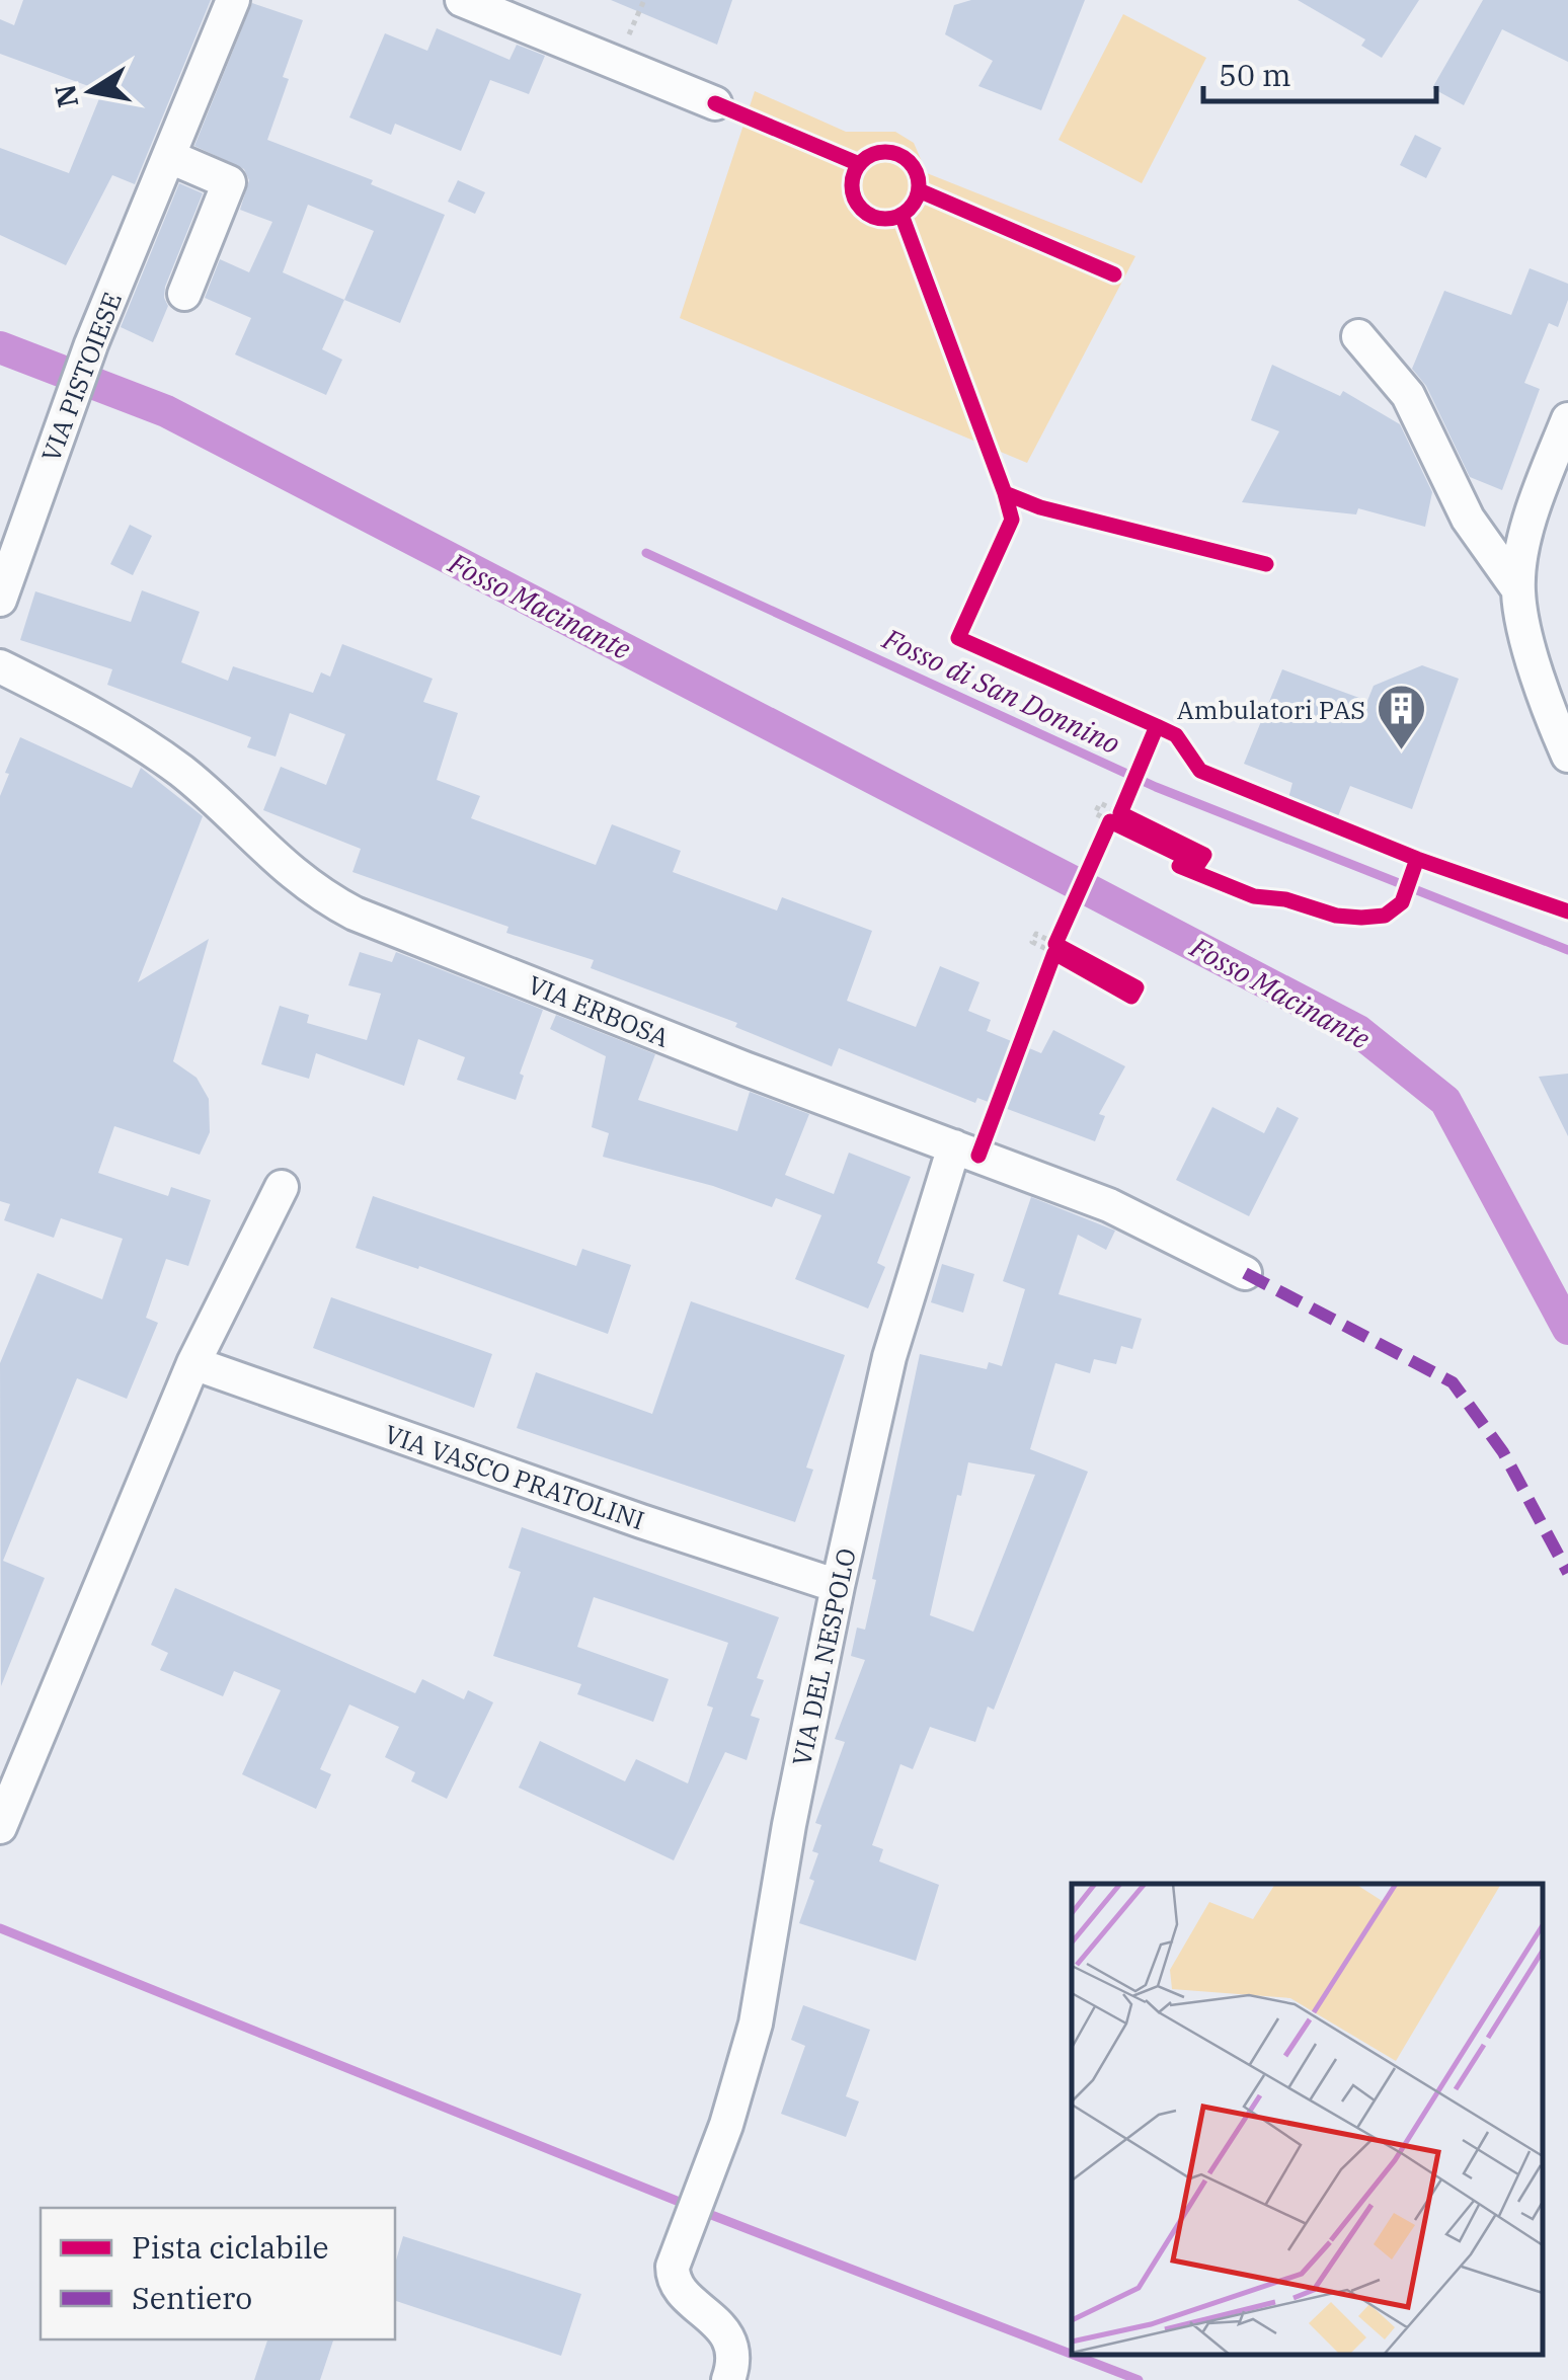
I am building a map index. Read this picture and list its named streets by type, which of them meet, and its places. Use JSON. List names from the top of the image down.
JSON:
{
  "streets": {
    "street": [
      "VIA PISTOIESE",
      "VIA ERBOSA",
      "VIA VASCO PRATOLINI",
      "VIA DEL NESPOLO"
    ]
  },
  "crossings": [
    ["VIA ERBOSA", "VIA DEL NESPOLO"],
    ["VIA VASCO PRATOLINI", "VIA DEL NESPOLO"]
  ],
  "water": ["Fosso Macinante", "Fosso di San Donnino"],
  "places": {
    "building": ["Ambulatori PAS"]
  },
  "legend": ["Pista ciclabile", "Sentiero"],
  "scale_bar": "50 m",
  "north": "left"
}
